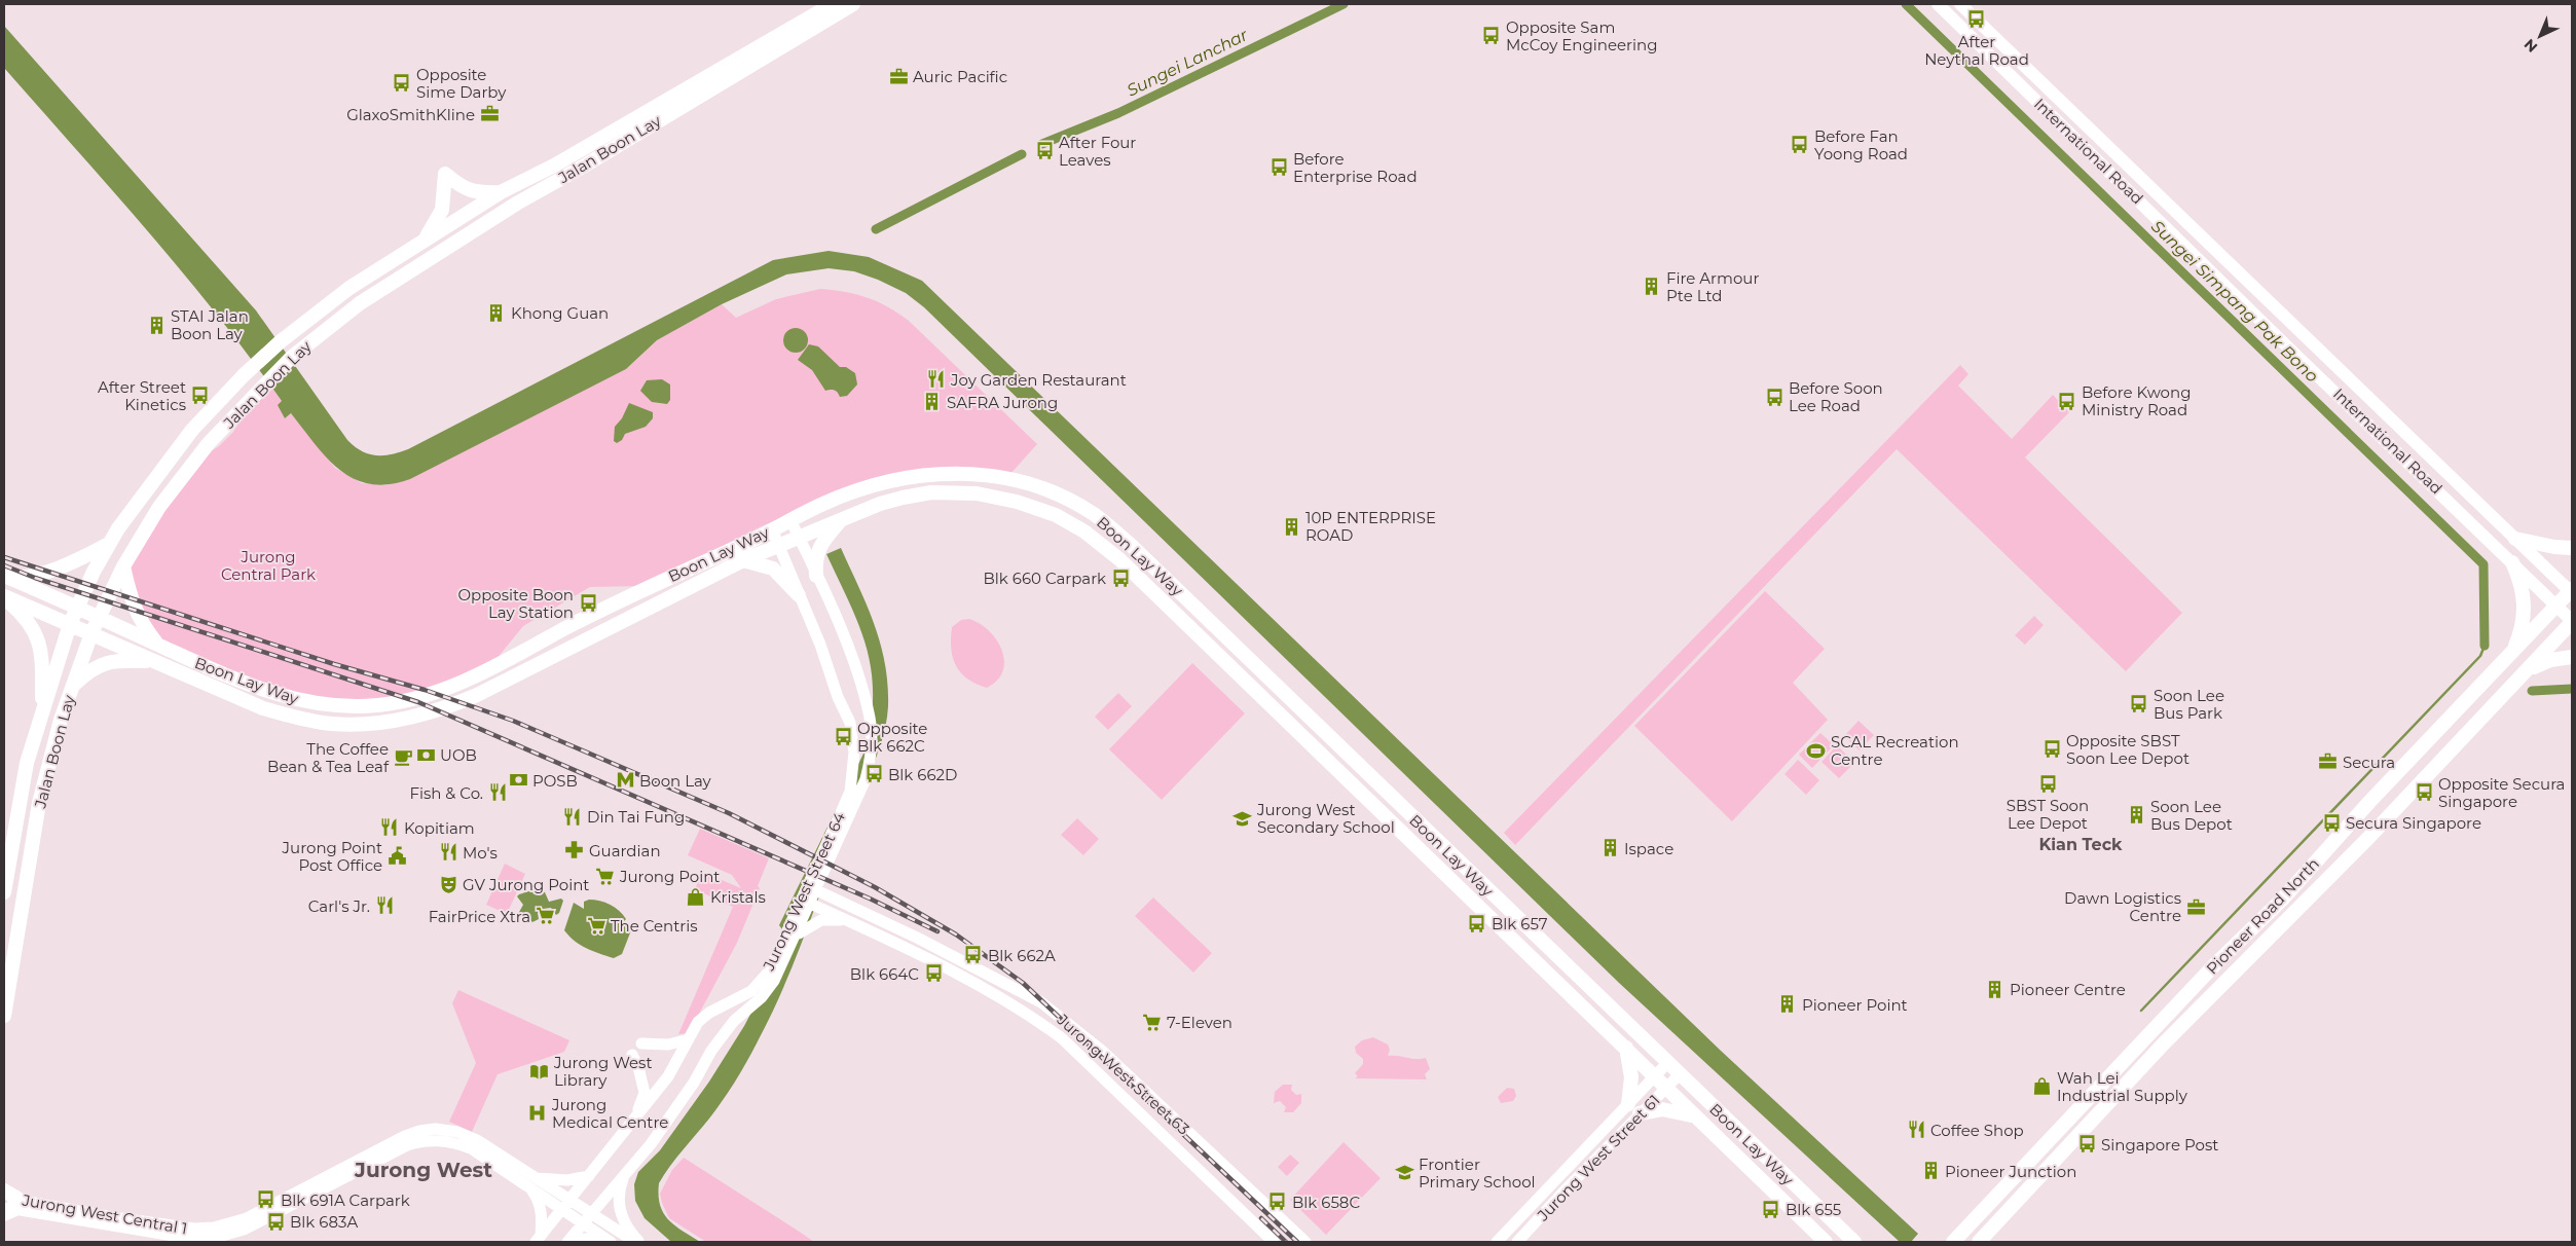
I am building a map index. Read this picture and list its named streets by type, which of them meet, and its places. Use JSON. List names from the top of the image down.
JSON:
{
  "streets": {
    "main road": [
      "Jalan Boon Lay",
      "International Road",
      "Boon Lay Way",
      "Pioneer Road North"
    ],
    "street": [
      "Jurong West Street 64",
      "Jurong West Street 63",
      "Jurong West Street 61",
      "Jurong West Central 1"
    ]
  },
  "crossings": [
    ["Jalan Boon Lay", "Boon Lay Way"],
    ["International Road", "Pioneer Road North"],
    ["Boon Lay Way", "Jurong West Street 64"],
    ["Boon Lay Way", "Jurong West Street 61"],
    ["Jurong West Street 64", "Jurong West Street 63"],
    ["Jurong West Street 64", "Jurong West Central 1"]
  ],
  "districts": ["Kian Teck", "Jurong West"],
  "water": ["Sungei Lanchar", "Sungei Simpang Pak Bono"],
  "parks": ["Jurong Central Park"],
  "places": {
    "bus stop": [
      "After Neythal Road",
      "Opposite Sam McCoy Engineering",
      "Opposite Sime Darby",
      "Before Fan Yoong Road",
      "After Four Leaves",
      "Before Enterprise Road",
      "After Street Kinetics",
      "Before Soon Lee Road",
      "Before Kwong Ministry Road",
      "Blk 660 Carpark",
      "Opposite Boon Lay Station",
      "Soon Lee Bus Park",
      "Opposite Blk 662C",
      "Opposite SBST Soon Lee Depot",
      "Blk 662D",
      "SBST Soon Lee Depot",
      "Opposite Secura Singapore",
      "Secura Singapore",
      "Blk 657",
      "Blk 662A",
      "Blk 664C",
      "Singapore Post",
      "Blk 691A Carpark",
      "Blk 658C",
      "Blk 655",
      "Blk 683A"
    ],
    "office": [
      "Auric Pacific",
      "GlaxoSmithKline",
      "Secura",
      "Dawn Logistics Centre"
    ],
    "building": [
      "Fire Armour Pte Ltd",
      "Khong Guan",
      "STAI Jalan Boon Lay",
      "SAFRA Jurong",
      "10P ENTERPRISE ROAD",
      "Soon Lee Bus Depot",
      "Ispace",
      "Pioneer Centre",
      "Pioneer Point",
      "Pioneer Junction"
    ],
    "restaurant": [
      "Joy Garden Restaurant",
      "Fish & Co.",
      "Din Tai Fung",
      "Kopitiam",
      "Mo's",
      "Carl's Jr.",
      "Coffee Shop"
    ],
    "sports": ["SCAL Recreation Centre"],
    "bank": ["UOB", "POSB"],
    "cafe": ["The Coffee Bean & Tea Leaf"],
    "metro station": ["Boon Lay"],
    "school or university": ["Jurong West Secondary School", "Frontier Primary School"],
    "pharmacy": ["Guardian"],
    "public building": ["Jurong Point Post Office"],
    "supermarket": [
      "Jurong Point",
      "FairPrice Xtra",
      "The Centris",
      "7-Eleven"
    ],
    "theatre": ["GV Jurong Point"],
    "shop": ["Kristals", "Wah Lei Industrial Supply"],
    "library": ["Jurong West Library"],
    "hospital": ["Jurong Medical Centre"]
  },
  "north": "bottom left"
}
